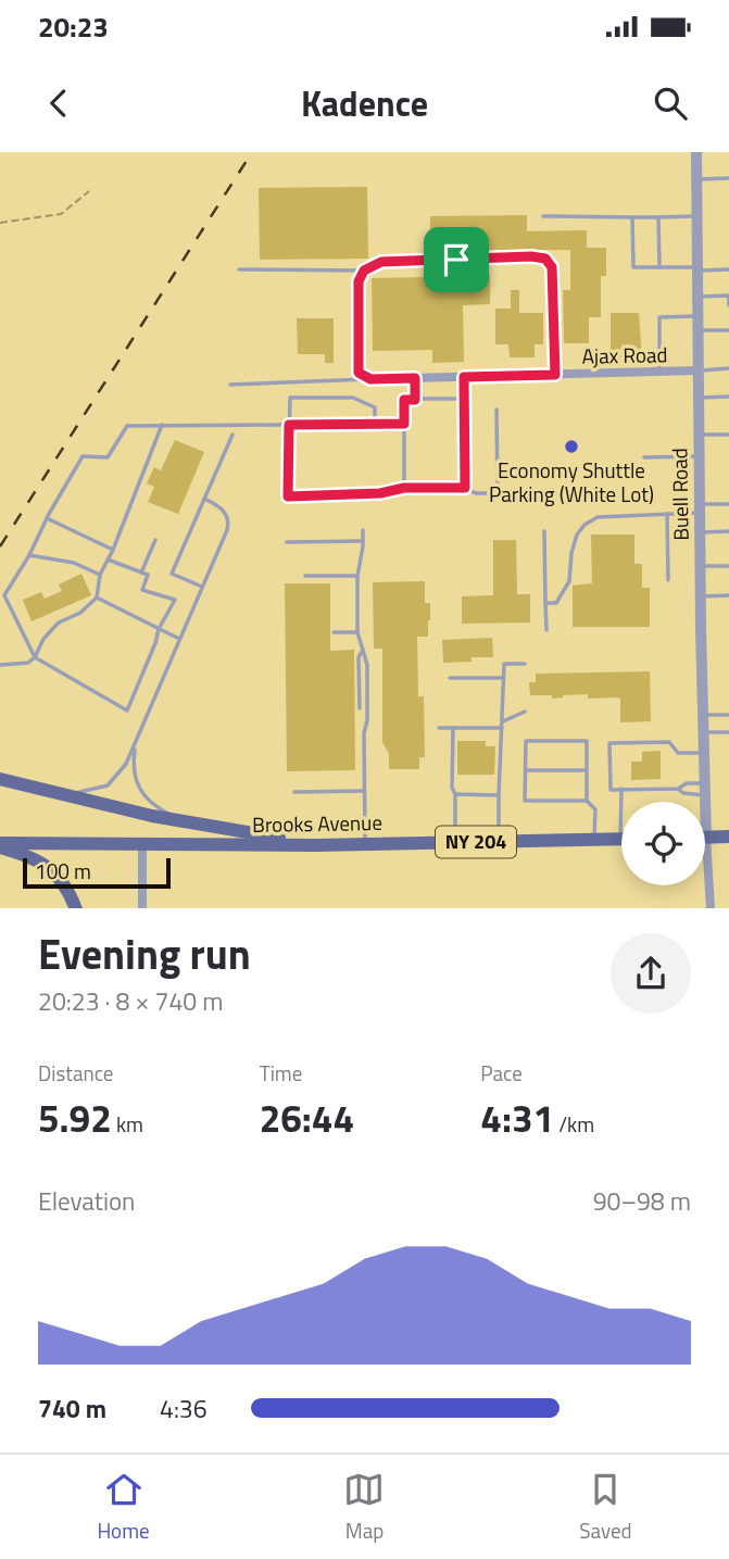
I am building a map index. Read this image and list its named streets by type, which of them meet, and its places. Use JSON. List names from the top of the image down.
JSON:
{
  "streets": {
    "main road": ["Brooks Avenue", "NY 204"],
    "street": ["Ajax Road", "Buell Road"]
  },
  "crossings": [
    ["Ajax Road", "Buell Road"]
  ],
  "places": ["Economy Shuttle Parking (White Lot)"],
  "scale_bar": "100 m",
  "page": {
    "status": "20:23",
    "header": "Kadence",
    "scale": "100 m",
    "heading": ["Evening run", "20:23 · 8 × 740 m"],
    "stats": [
      ["Distance", "5.92 km"],
      ["Time", "26:44"],
      ["Pace", "4:31 /km"]
    ],
    "chart": ["Elevation", "90–98 m"],
    "list": [
      {
        "name": "740 m",
        "note": "4:36"
      }
    ],
    "tabs": ["Home", "Map", "Saved"]
  }
}
